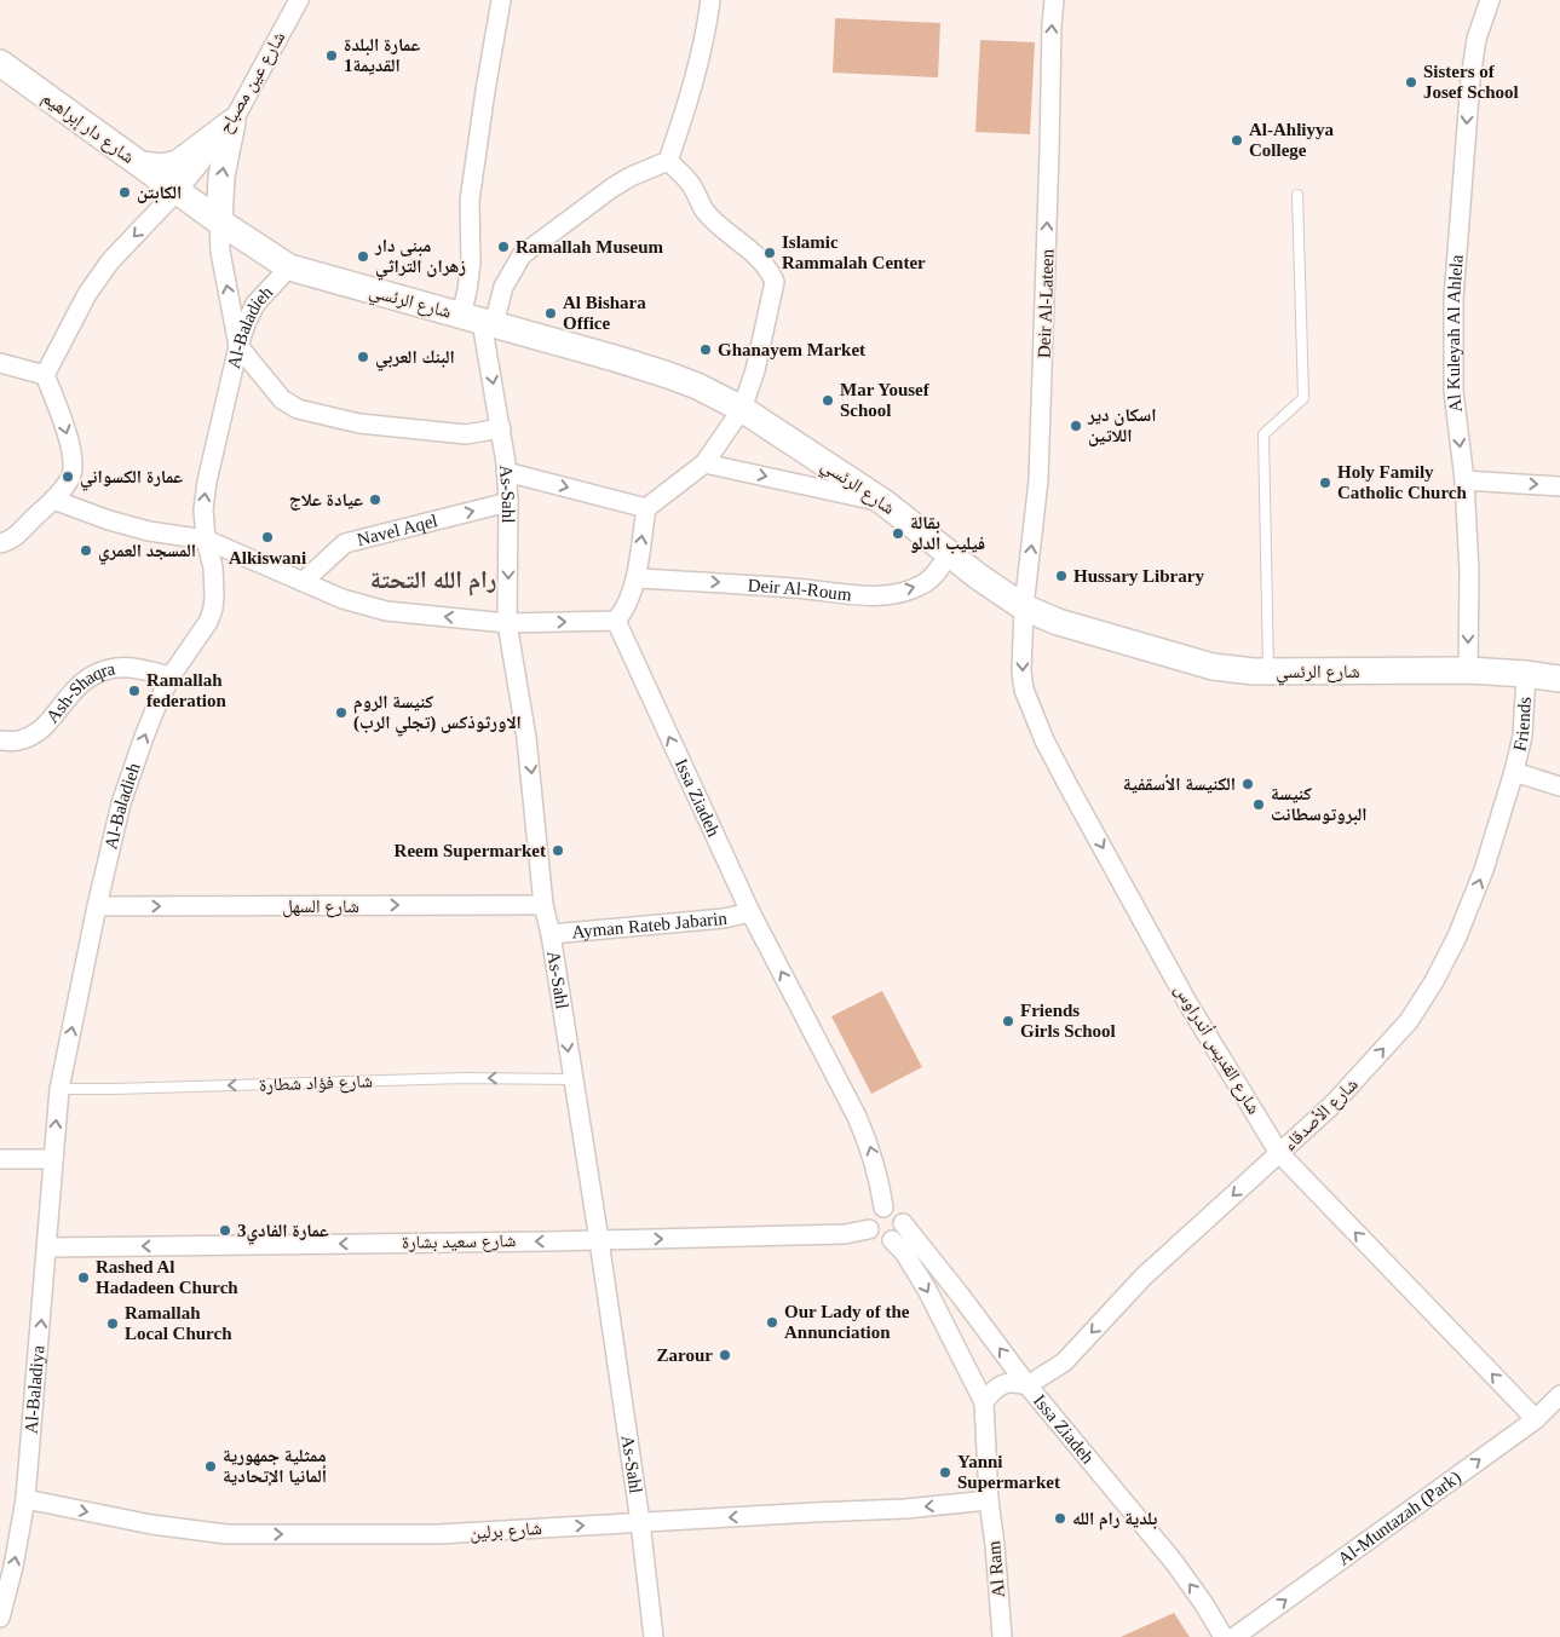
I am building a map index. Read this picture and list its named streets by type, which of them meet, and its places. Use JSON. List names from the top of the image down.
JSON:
{
  "streets": {
    "main road": ["شارع دار إبراهيم", "شارع الرئسي"],
    "street": [
      "شارع عين مصباح",
      "Deir Al-Lateen",
      "Al-Baladieh",
      "Al Kuleyah Al Ahlela",
      "As-Sahl",
      "Navel Aqel",
      "Deir Al-Roum",
      "Ash-Shaqra",
      "Friends",
      "Issa Ziadeh",
      "شارع السهل",
      "Ayman Rateb Jabarin",
      "شارع القديس أندراوس",
      "شارع الأصدقاء",
      "شارع سعيد بشارة",
      "Al-Baladiya",
      "Al-Muntazah (Park)",
      "شارع برلين",
      "Al Ram"
    ],
    "lane": ["شارع فؤاد شطارة"]
  },
  "crossings": [
    ["شارع عين مصباح", "شارع دار إبراهيم"],
    ["شارع عين مصباح", "شارع الرئسي"],
    ["شارع دار إبراهيم", "شارع الرئسي"],
    ["شارع الرئسي", "Deir Al-Lateen"],
    ["شارع الرئسي", "Al-Baladieh"],
    ["شارع الرئسي", "Al Kuleyah Al Ahlela"],
    ["شارع الرئسي", "As-Sahl"],
    ["شارع الرئسي", "Deir Al-Roum"],
    ["شارع الرئسي", "Friends"],
    ["شارع الرئسي", "شارع القديس أندراوس"],
    ["Deir Al-Lateen", "شارع القديس أندراوس"],
    ["Al-Baladieh", "Ash-Shaqra"],
    ["Al-Baladieh", "شارع السهل"],
    ["Al-Baladieh", "شارع فؤاد شطارة"],
    ["As-Sahl", "Navel Aqel"],
    ["As-Sahl", "شارع السهل"],
    ["As-Sahl", "Ayman Rateb Jabarin"],
    ["As-Sahl", "شارع فؤاد شطارة"],
    ["As-Sahl", "شارع سعيد بشارة"],
    ["As-Sahl", "شارع برلين"],
    ["Friends", "شارع الأصدقاء"],
    ["Issa Ziadeh", "Ayman Rateb Jabarin"],
    ["Issa Ziadeh", "شارع الأصدقاء"],
    ["Issa Ziadeh", "شارع سعيد بشارة"],
    ["شارع القديس أندراوس", "شارع الأصدقاء"],
    ["شارع القديس أندراوس", "Al-Muntazah (Park)"],
    ["شارع سعيد بشارة", "Al-Baladiya"],
    ["Al-Baladiya", "شارع برلين"],
    ["شارع برلين", "Al Ram"]
  ],
  "one_way": [
    "شارع عين مصباح",
    "Deir Al-Lateen",
    "Al-Baladieh",
    "Al Kuleyah Al Ahlela",
    "As-Sahl",
    "Navel Aqel",
    "Issa Ziadeh",
    "شارع السهل",
    "شارع فؤاد شطارة",
    "Al-Baladiya",
    "Al-Muntazah (Park)"
  ],
  "districts": ["رام الله التحتة"],
  "places": [
    "عمارة البلدة القديمة1",
    "Sisters of Josef School",
    "Al-Ahliyya College",
    "الكابتن",
    "Ramallah Museum",
    "Islamic Rammalah Center",
    "مبنى دار زهران التراثي",
    "Al Bishara Office",
    "Ghanayem Market",
    "البنك العربي",
    "Mar Yousef School",
    "اسكان دير اللاتين",
    "عمارة الكسواني",
    "Holy Family Catholic Church",
    "عيادة علاج",
    "بقالة فيليب الدلو",
    "Alkiswani",
    "المسجد العمري",
    "Hussary Library",
    "Ramallah federation",
    "كنيسة الروم الاورثوذكس (تجلي الرب)",
    "الكنيسة الأسقفية",
    "كنيسة البروتوسطانت",
    "Reem Supermarket",
    "Friends Girls School",
    "عمارة الفادي3",
    "Rashed Al Hadadeen Church",
    "Our Lady of the Annunciation",
    "Ramallah Local Church",
    "Zarour",
    "ممثلية جمهورية ألمانيا الإتحادية",
    "Yanni Supermarket",
    "بلدية رام الله"
  ]
}
